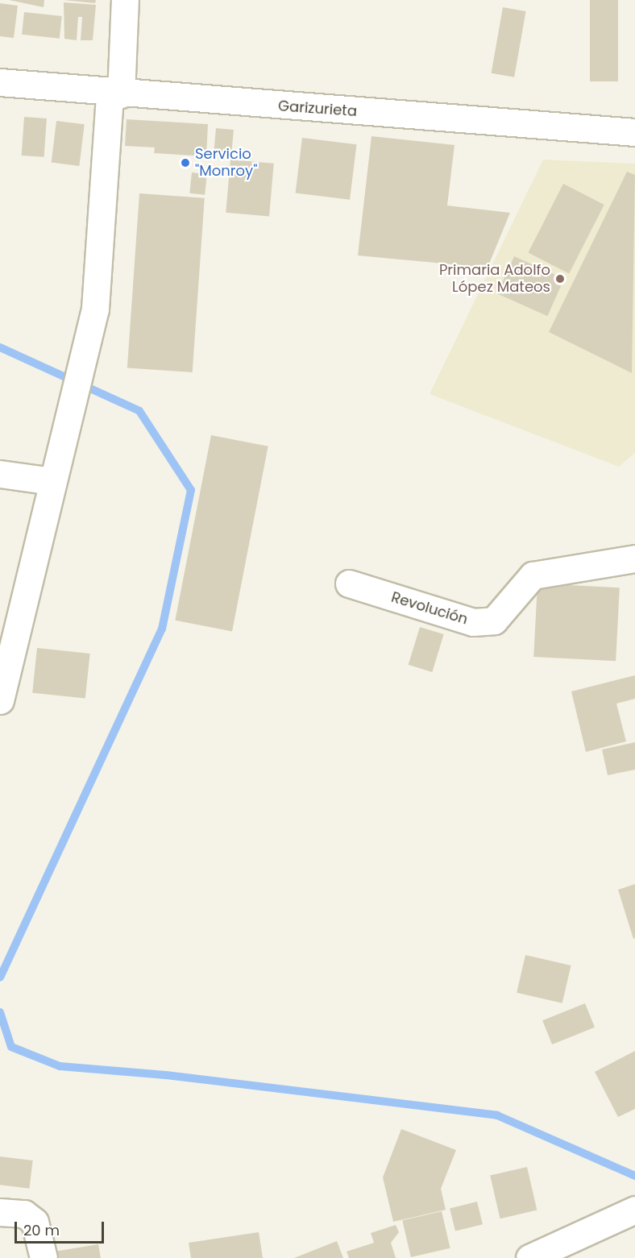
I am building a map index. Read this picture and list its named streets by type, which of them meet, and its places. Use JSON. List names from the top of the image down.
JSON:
{
  "streets": {
    "street": ["Garizurieta", "Revolución"]
  },
  "places": ["Servicio \"Monroy\"", "Primaria Adolfo López Mateos"],
  "scale_bar": "20 m"
}
